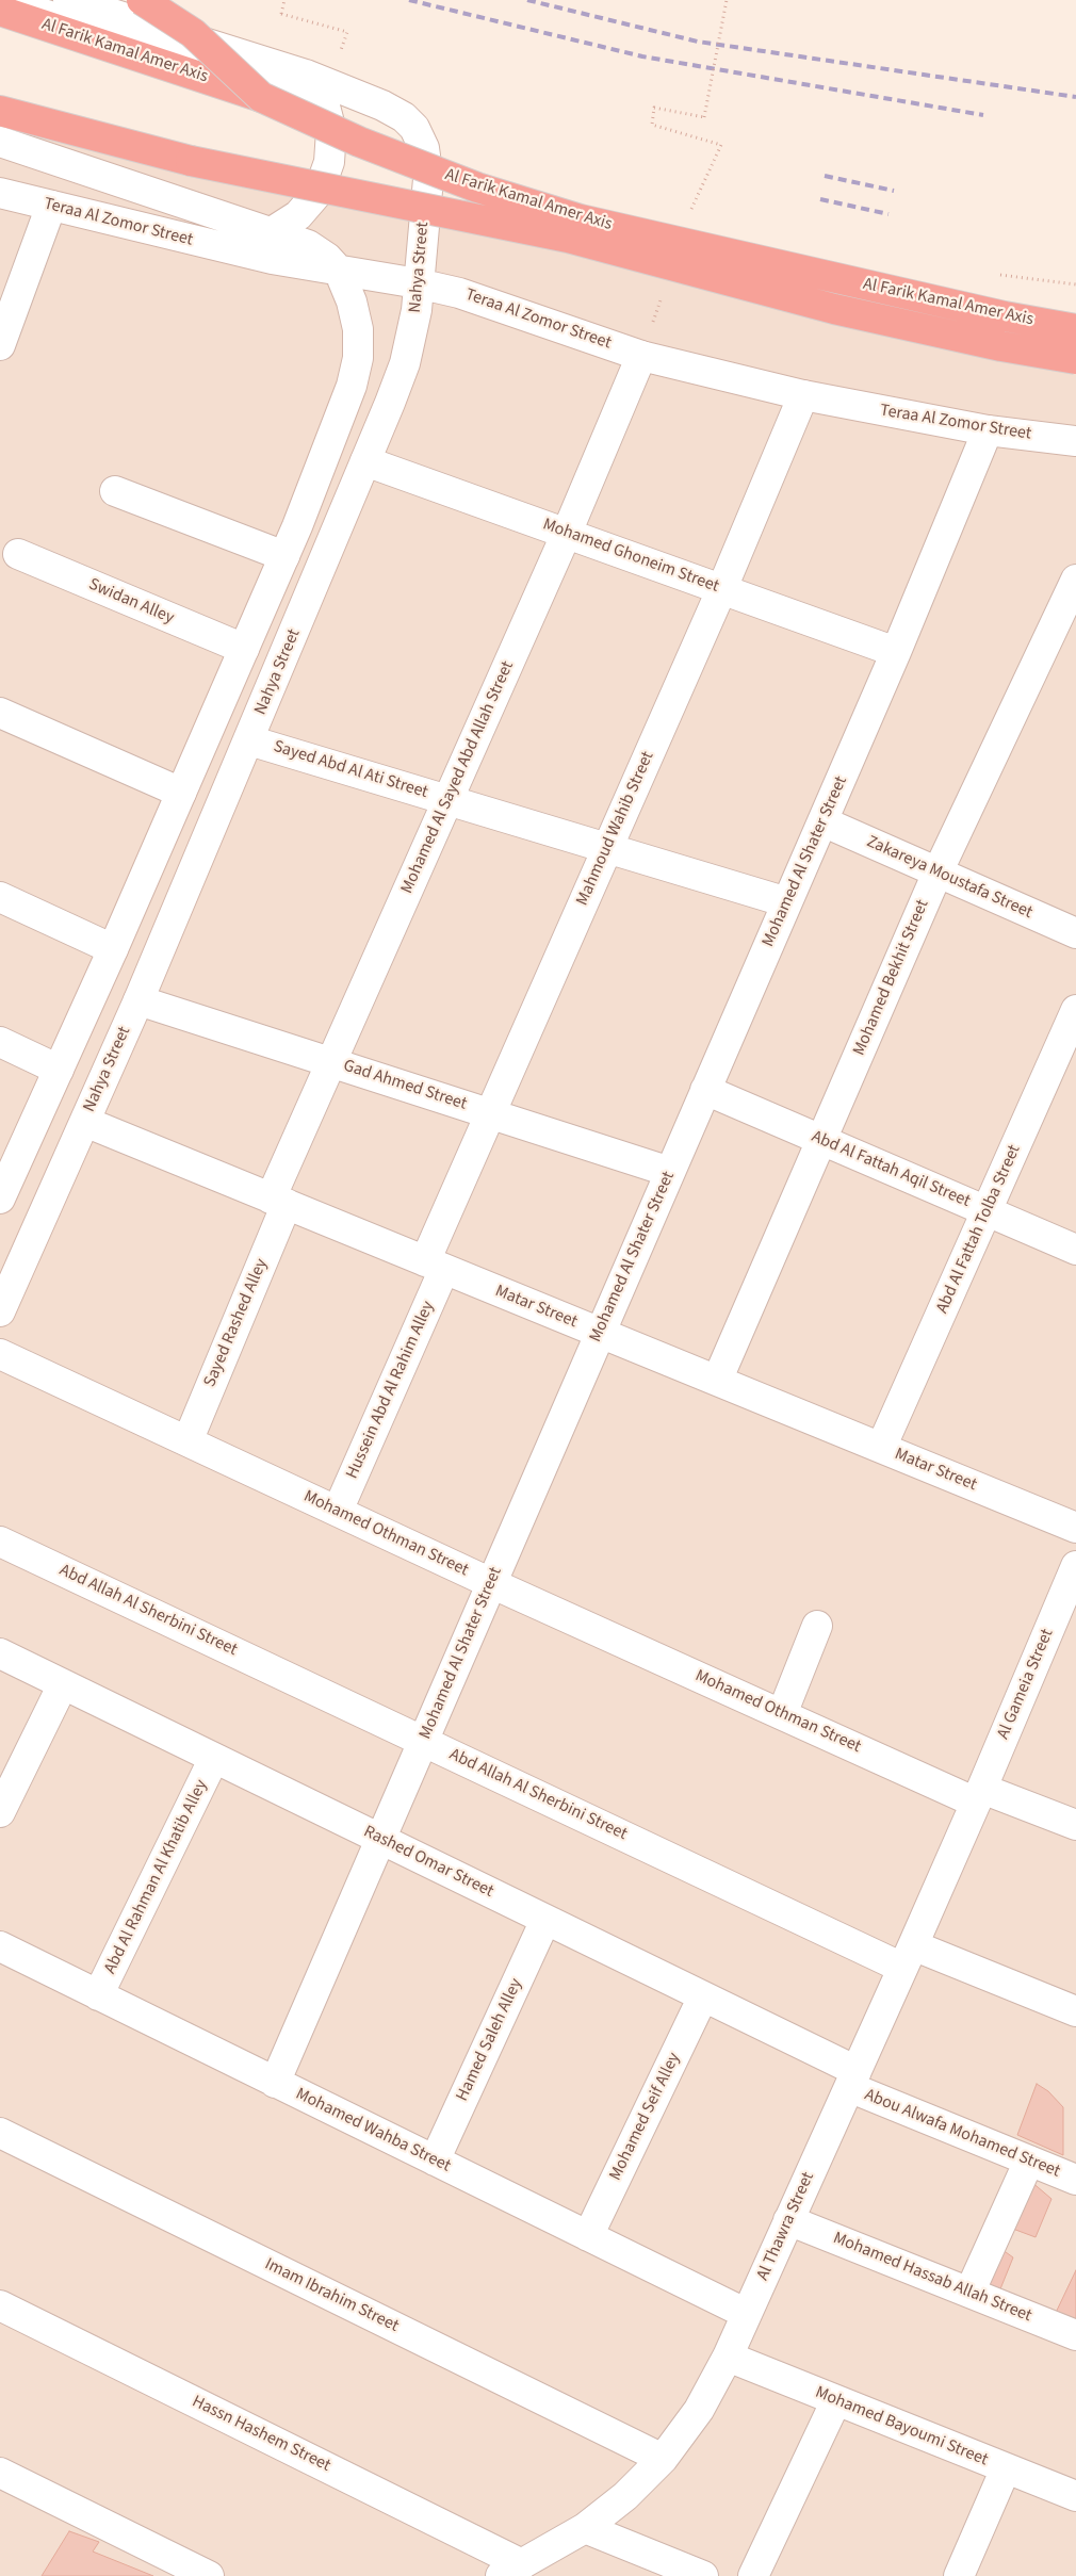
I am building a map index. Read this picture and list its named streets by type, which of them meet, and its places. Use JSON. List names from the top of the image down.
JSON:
{
  "streets": {
    "highway": ["Al Farik Kamal Amer Axis"],
    "street": [
      "Teraa Al Zomor Street",
      "Nahya Street",
      "Mohamed Ghoneim Street",
      "Swidan Alley",
      "Sayed Abd Al Ati Street",
      "Mohamed Al Sayed Abd Allah Street",
      "Mahmoud Wahib Street",
      "Mohamed Al Shater Street",
      "Zakareya Moustafa Street",
      "Mohamed Bekhit Street",
      "Gad Ahmed Street",
      "Abd Al Fattah Aqil Street",
      "Abd Al Fattah Tolba Street",
      "Matar Street",
      "Sayed Rashed Alley",
      "Hussein Abd Al Rahim Alley",
      "Mohamed Othman Street",
      "Abd Allah Al Sherbini Street",
      "Al Gameia Street",
      "Rashed Omar Street",
      "Abd Al Rahman Al Khatib Alley",
      "Hamed Saleh Alley",
      "Mohamed Seif Alley",
      "Mohamed Wahba Street",
      "Abou Alwafa Mohamed Street",
      "Al Thawra Street",
      "Mohamed Hassab Allah Street",
      "Imam Ibrahim Street",
      "Mohamed Bayoumi Street",
      "Hassn Hashem Street"
    ]
  },
  "crossings": [
    ["Teraa Al Zomor Street", "Nahya Street"],
    ["Teraa Al Zomor Street", "Mohamed Al Sayed Abd Allah Street"],
    ["Teraa Al Zomor Street", "Mahmoud Wahib Street"],
    ["Teraa Al Zomor Street", "Mohamed Al Shater Street"],
    ["Nahya Street", "Mohamed Ghoneim Street"],
    ["Nahya Street", "Sayed Abd Al Ati Street"],
    ["Nahya Street", "Gad Ahmed Street"],
    ["Nahya Street", "Matar Street"],
    ["Mohamed Ghoneim Street", "Mohamed Al Sayed Abd Allah Street"],
    ["Mohamed Ghoneim Street", "Mahmoud Wahib Street"],
    ["Mohamed Ghoneim Street", "Mohamed Al Shater Street"],
    ["Sayed Abd Al Ati Street", "Mohamed Al Sayed Abd Allah Street"],
    ["Sayed Abd Al Ati Street", "Mahmoud Wahib Street"],
    ["Sayed Abd Al Ati Street", "Mohamed Al Shater Street"],
    ["Mohamed Al Sayed Abd Allah Street", "Gad Ahmed Street"],
    ["Mohamed Al Sayed Abd Allah Street", "Matar Street"],
    ["Mohamed Al Sayed Abd Allah Street", "Sayed Rashed Alley"],
    ["Mahmoud Wahib Street", "Gad Ahmed Street"],
    ["Mahmoud Wahib Street", "Matar Street"],
    ["Mahmoud Wahib Street", "Hussein Abd Al Rahim Alley"],
    ["Mohamed Al Shater Street", "Zakareya Moustafa Street"],
    ["Mohamed Al Shater Street", "Gad Ahmed Street"],
    ["Mohamed Al Shater Street", "Abd Al Fattah Aqil Street"],
    ["Mohamed Al Shater Street", "Matar Street"],
    ["Mohamed Al Shater Street", "Mohamed Othman Street"],
    ["Mohamed Al Shater Street", "Abd Allah Al Sherbini Street"],
    ["Mohamed Al Shater Street", "Rashed Omar Street"],
    ["Mohamed Al Shater Street", "Mohamed Wahba Street"],
    ["Zakareya Moustafa Street", "Mohamed Bekhit Street"],
    ["Mohamed Bekhit Street", "Abd Al Fattah Aqil Street"],
    ["Mohamed Bekhit Street", "Matar Street"],
    ["Abd Al Fattah Aqil Street", "Abd Al Fattah Tolba Street"],
    ["Abd Al Fattah Tolba Street", "Matar Street"],
    ["Matar Street", "Sayed Rashed Alley"],
    ["Matar Street", "Hussein Abd Al Rahim Alley"],
    ["Sayed Rashed Alley", "Mohamed Othman Street"],
    ["Hussein Abd Al Rahim Alley", "Mohamed Othman Street"],
    ["Mohamed Othman Street", "Al Gameia Street"],
    ["Mohamed Othman Street", "Al Thawra Street"],
    ["Abd Allah Al Sherbini Street", "Al Thawra Street"],
    ["Al Gameia Street", "Al Thawra Street"],
    ["Rashed Omar Street", "Abd Al Rahman Al Khatib Alley"],
    ["Rashed Omar Street", "Hamed Saleh Alley"],
    ["Rashed Omar Street", "Mohamed Seif Alley"],
    ["Rashed Omar Street", "Abou Alwafa Mohamed Street"],
    ["Rashed Omar Street", "Al Thawra Street"],
    ["Abd Al Rahman Al Khatib Alley", "Mohamed Wahba Street"],
    ["Hamed Saleh Alley", "Mohamed Wahba Street"],
    ["Mohamed Seif Alley", "Mohamed Wahba Street"],
    ["Mohamed Wahba Street", "Al Thawra Street"],
    ["Abou Alwafa Mohamed Street", "Al Thawra Street"],
    ["Al Thawra Street", "Mohamed Hassab Allah Street"],
    ["Al Thawra Street", "Imam Ibrahim Street"],
    ["Al Thawra Street", "Mohamed Bayoumi Street"],
    ["Al Thawra Street", "Hassn Hashem Street"]
  ]
}
